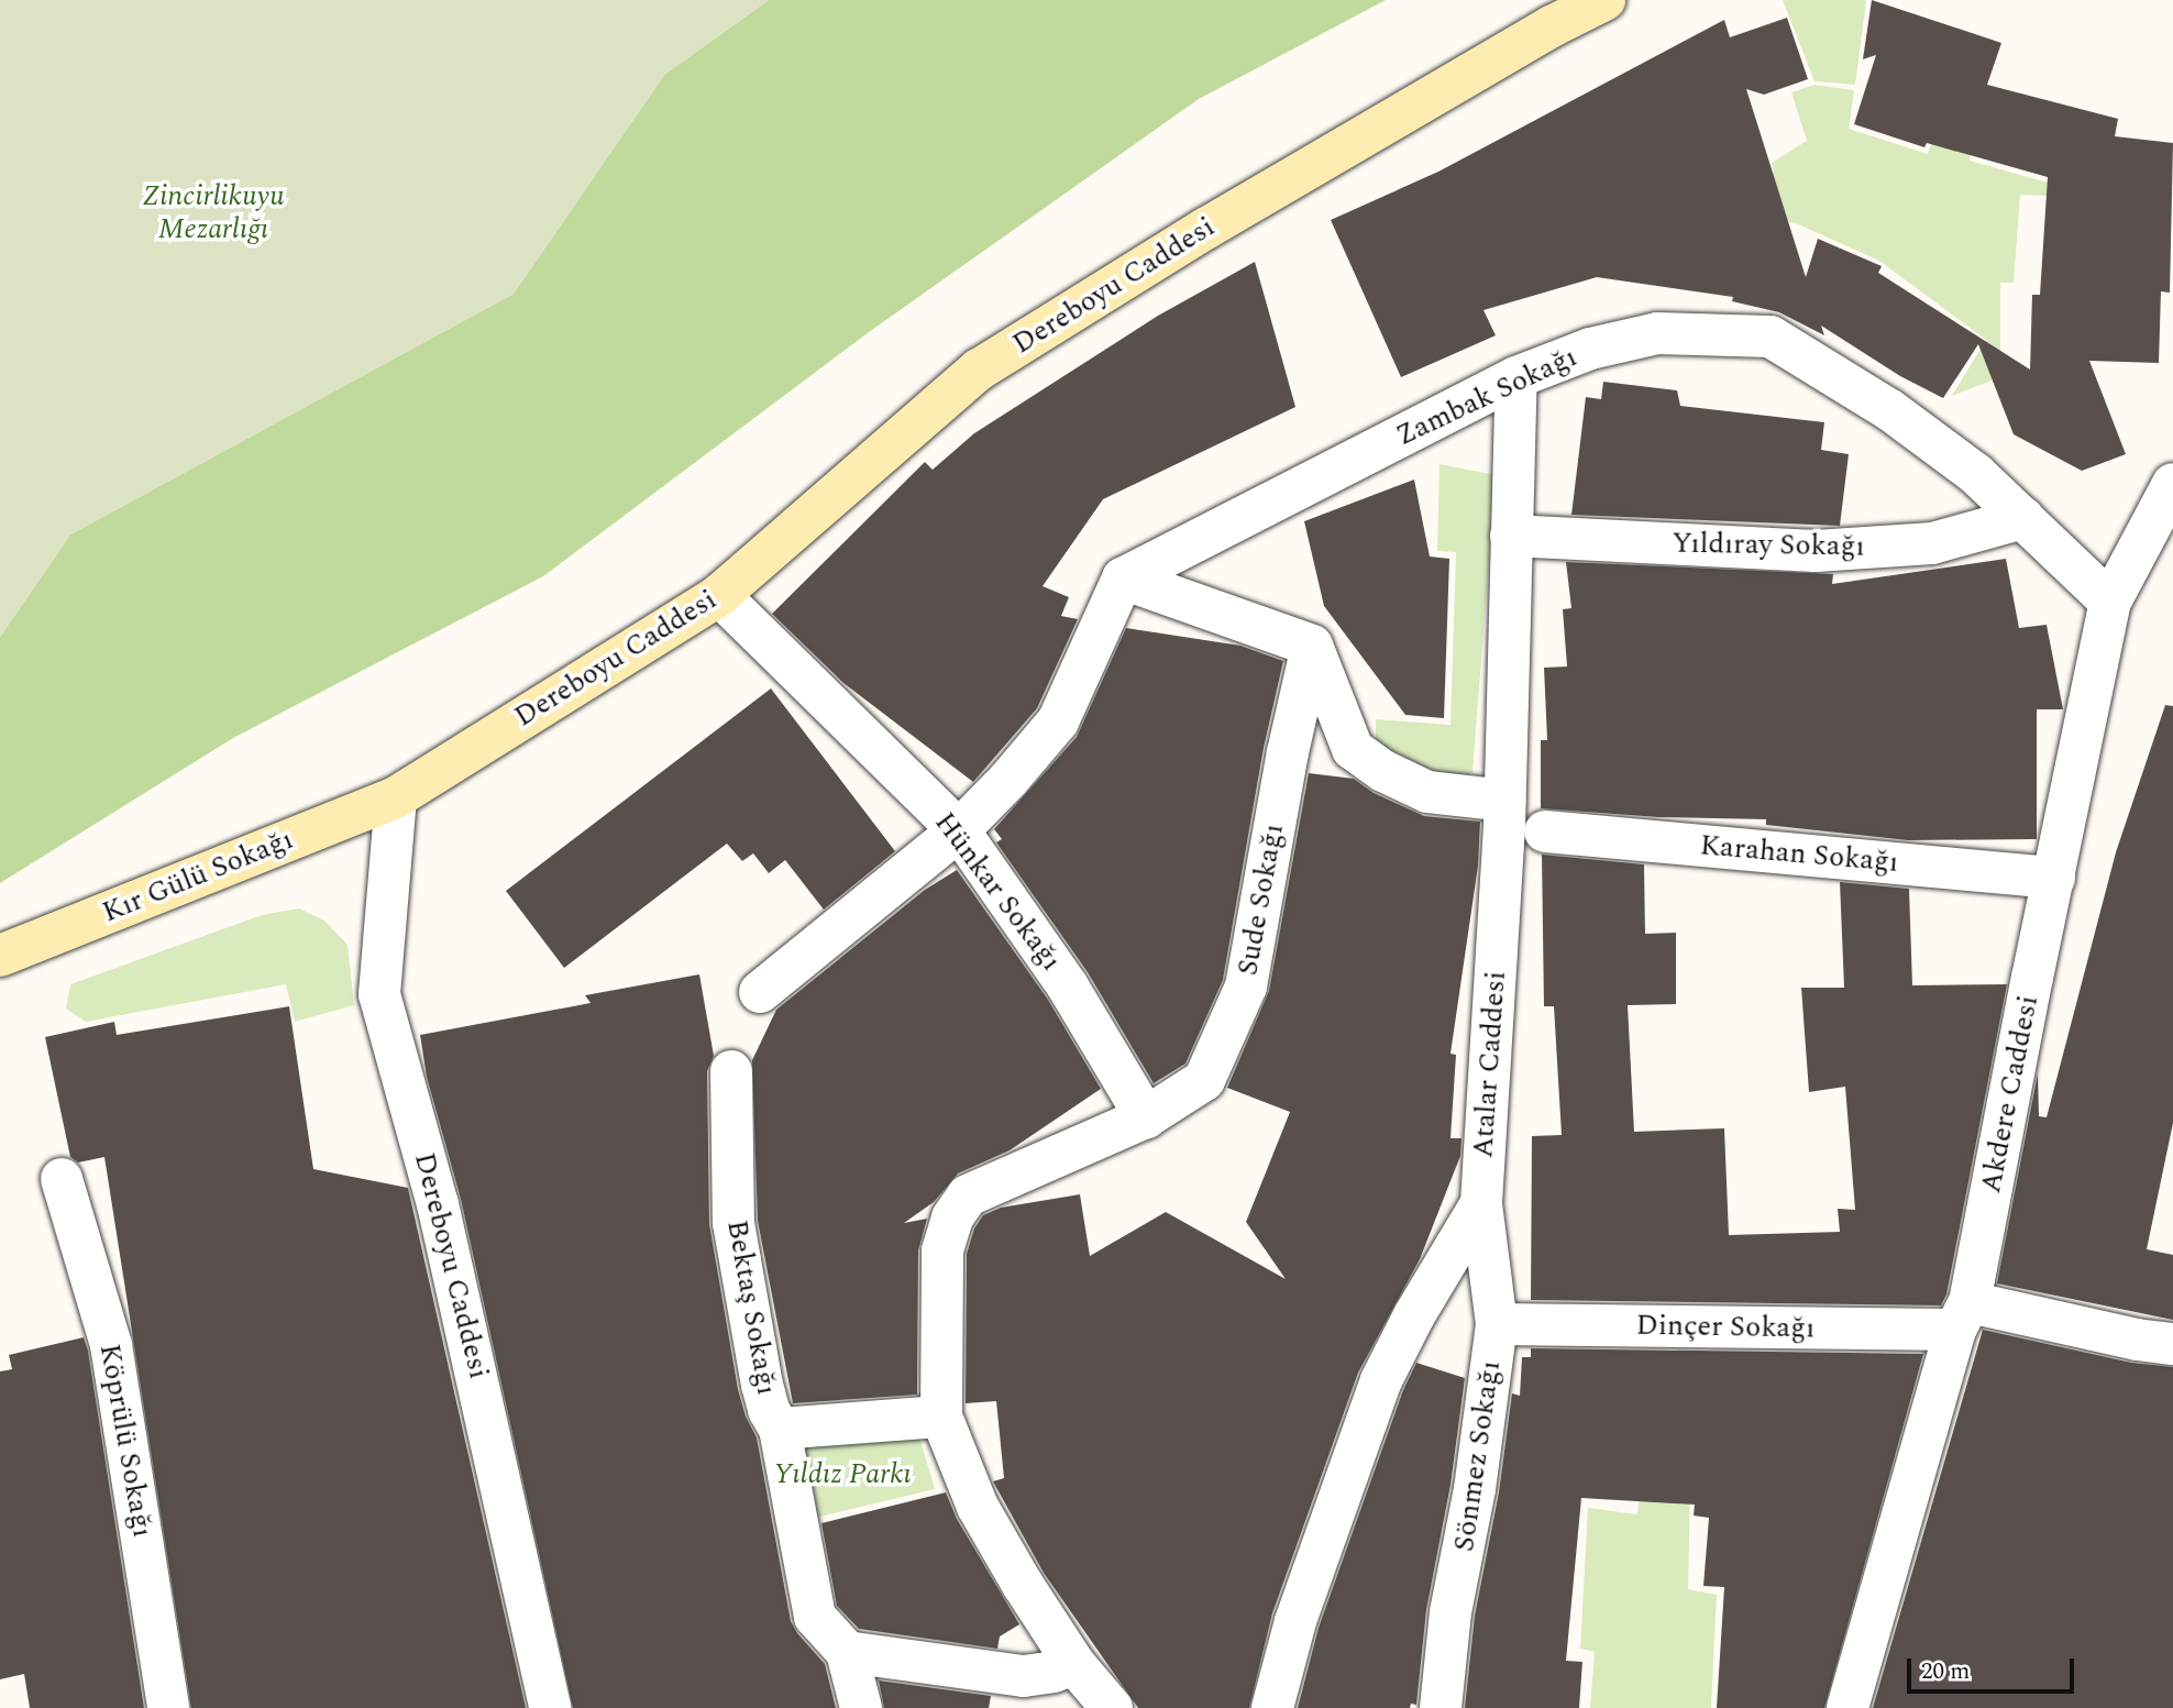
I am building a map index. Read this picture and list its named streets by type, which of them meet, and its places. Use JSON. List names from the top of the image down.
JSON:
{
  "streets": {
    "main road": ["Dereboyu Caddesi", "Kır Gülü Sokağı"],
    "street": [
      "Zambak Sokağı",
      "Yıldıray Sokağı",
      "Karahan Sokağı",
      "Hünkar Sokağı",
      "Sude Sokağı",
      "Atalar Caddesi",
      "Akdere Caddesi",
      "Bektaş Sokağı",
      "Dinçer Sokağı",
      "Köprülü Sokağı",
      "Sönmez Sokağı"
    ]
  },
  "crossings": [
    ["Dereboyu Caddesi", "Kır Gülü Sokağı"],
    ["Dereboyu Caddesi", "Hünkar Sokağı"],
    ["Zambak Sokağı", "Yıldıray Sokağı"],
    ["Zambak Sokağı", "Atalar Caddesi"],
    ["Zambak Sokağı", "Akdere Caddesi"],
    ["Yıldıray Sokağı", "Atalar Caddesi"],
    ["Karahan Sokağı", "Akdere Caddesi"],
    ["Hünkar Sokağı", "Sude Sokağı"],
    ["Atalar Caddesi", "Sönmez Sokağı"],
    ["Akdere Caddesi", "Dinçer Sokağı"],
    ["Dinçer Sokağı", "Sönmez Sokağı"]
  ],
  "parks": ["Zincirlikuyu Mezarlığı", "Yıldız Parkı"],
  "scale_bar": "20 m"
}
